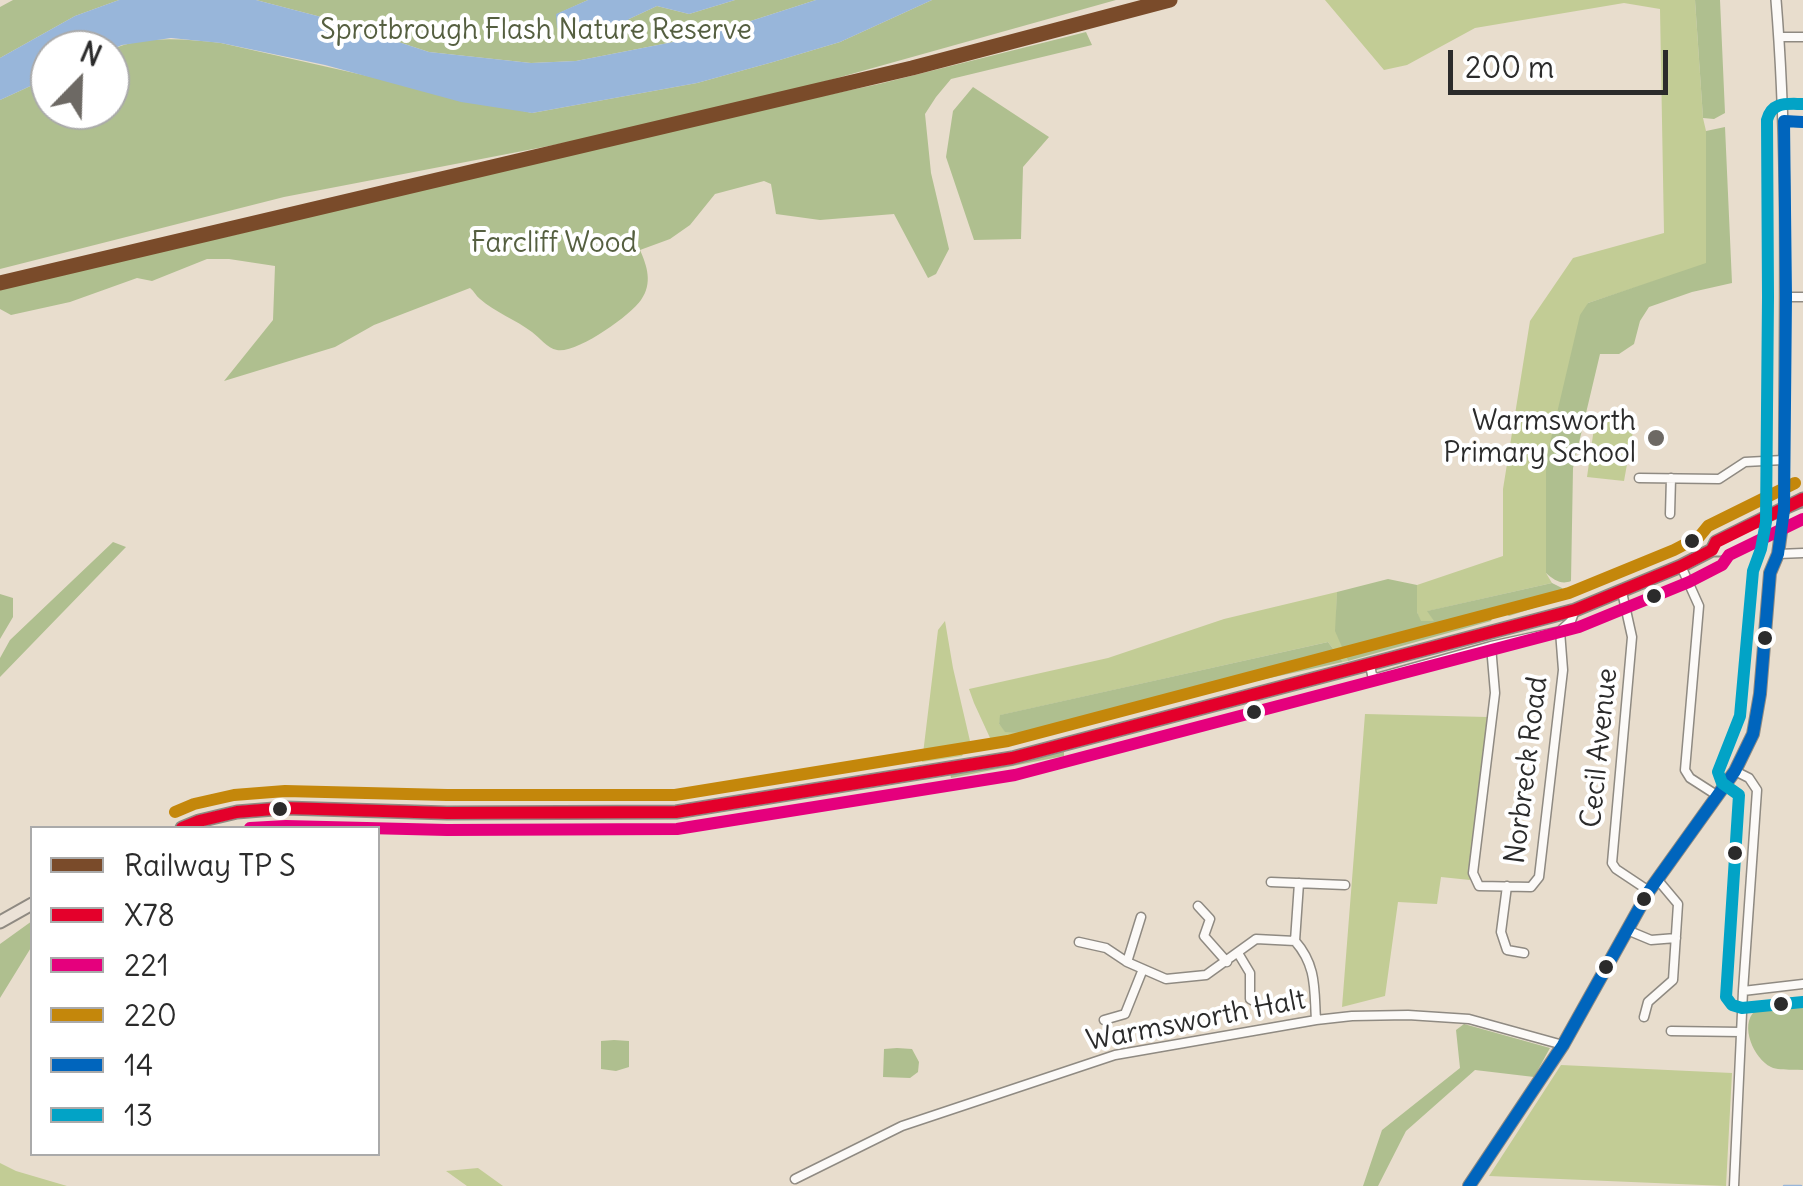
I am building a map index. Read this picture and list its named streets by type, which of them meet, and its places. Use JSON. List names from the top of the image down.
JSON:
{
  "streets": {
    "street": ["Cecil Avenue", "Norbreck Road", "Warmsworth Halt"]
  },
  "parks": ["Sprotbrough Flash Nature Reserve", "Farcliff Wood"],
  "places": ["Warmsworth Primary School"],
  "lines": [
    "transit line 13",
    "transit line 14",
    "transit line 220",
    "transit line X78",
    "transit line 221"
  ],
  "legend": [
    "Railway TP S",
    "X78",
    "221",
    "220",
    "14",
    "13"
  ],
  "scale_bar": "200 m",
  "north": "top right"
}
